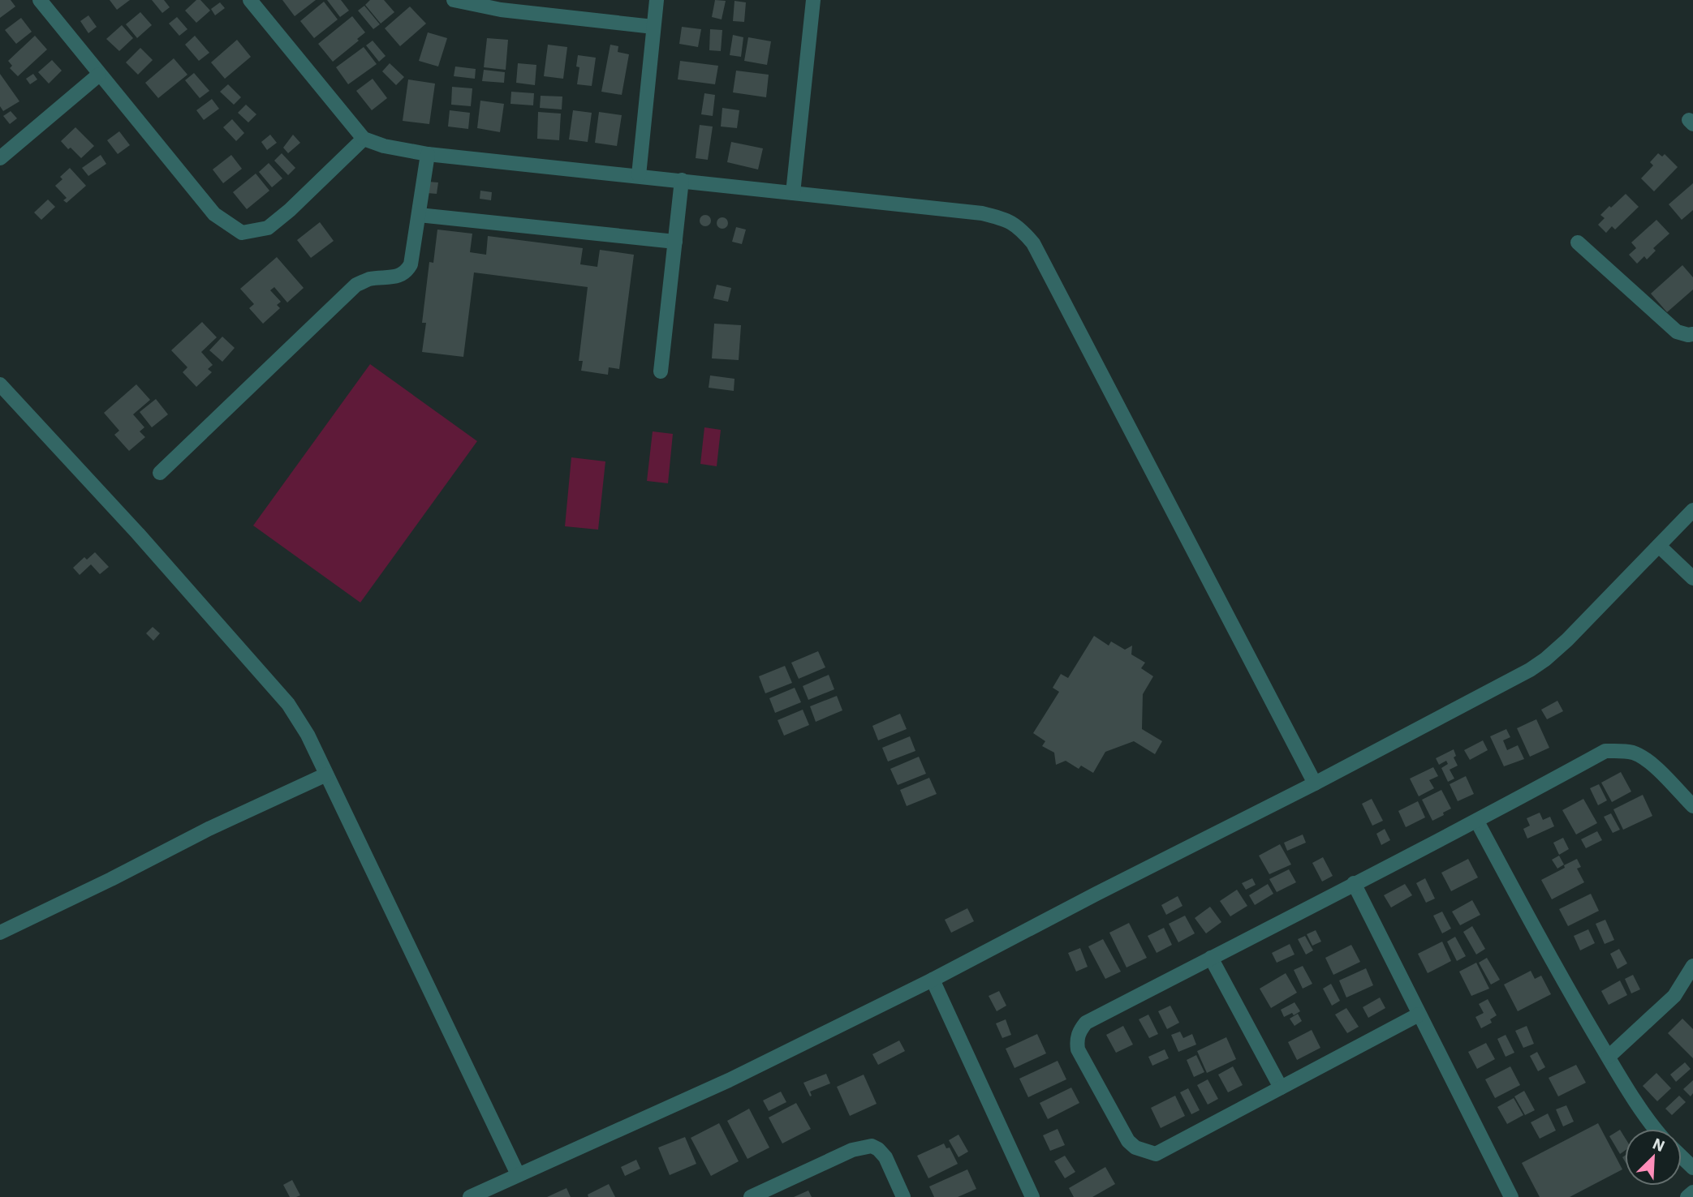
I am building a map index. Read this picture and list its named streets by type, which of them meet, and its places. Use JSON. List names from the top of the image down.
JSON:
{
  "north": "top right"
}
